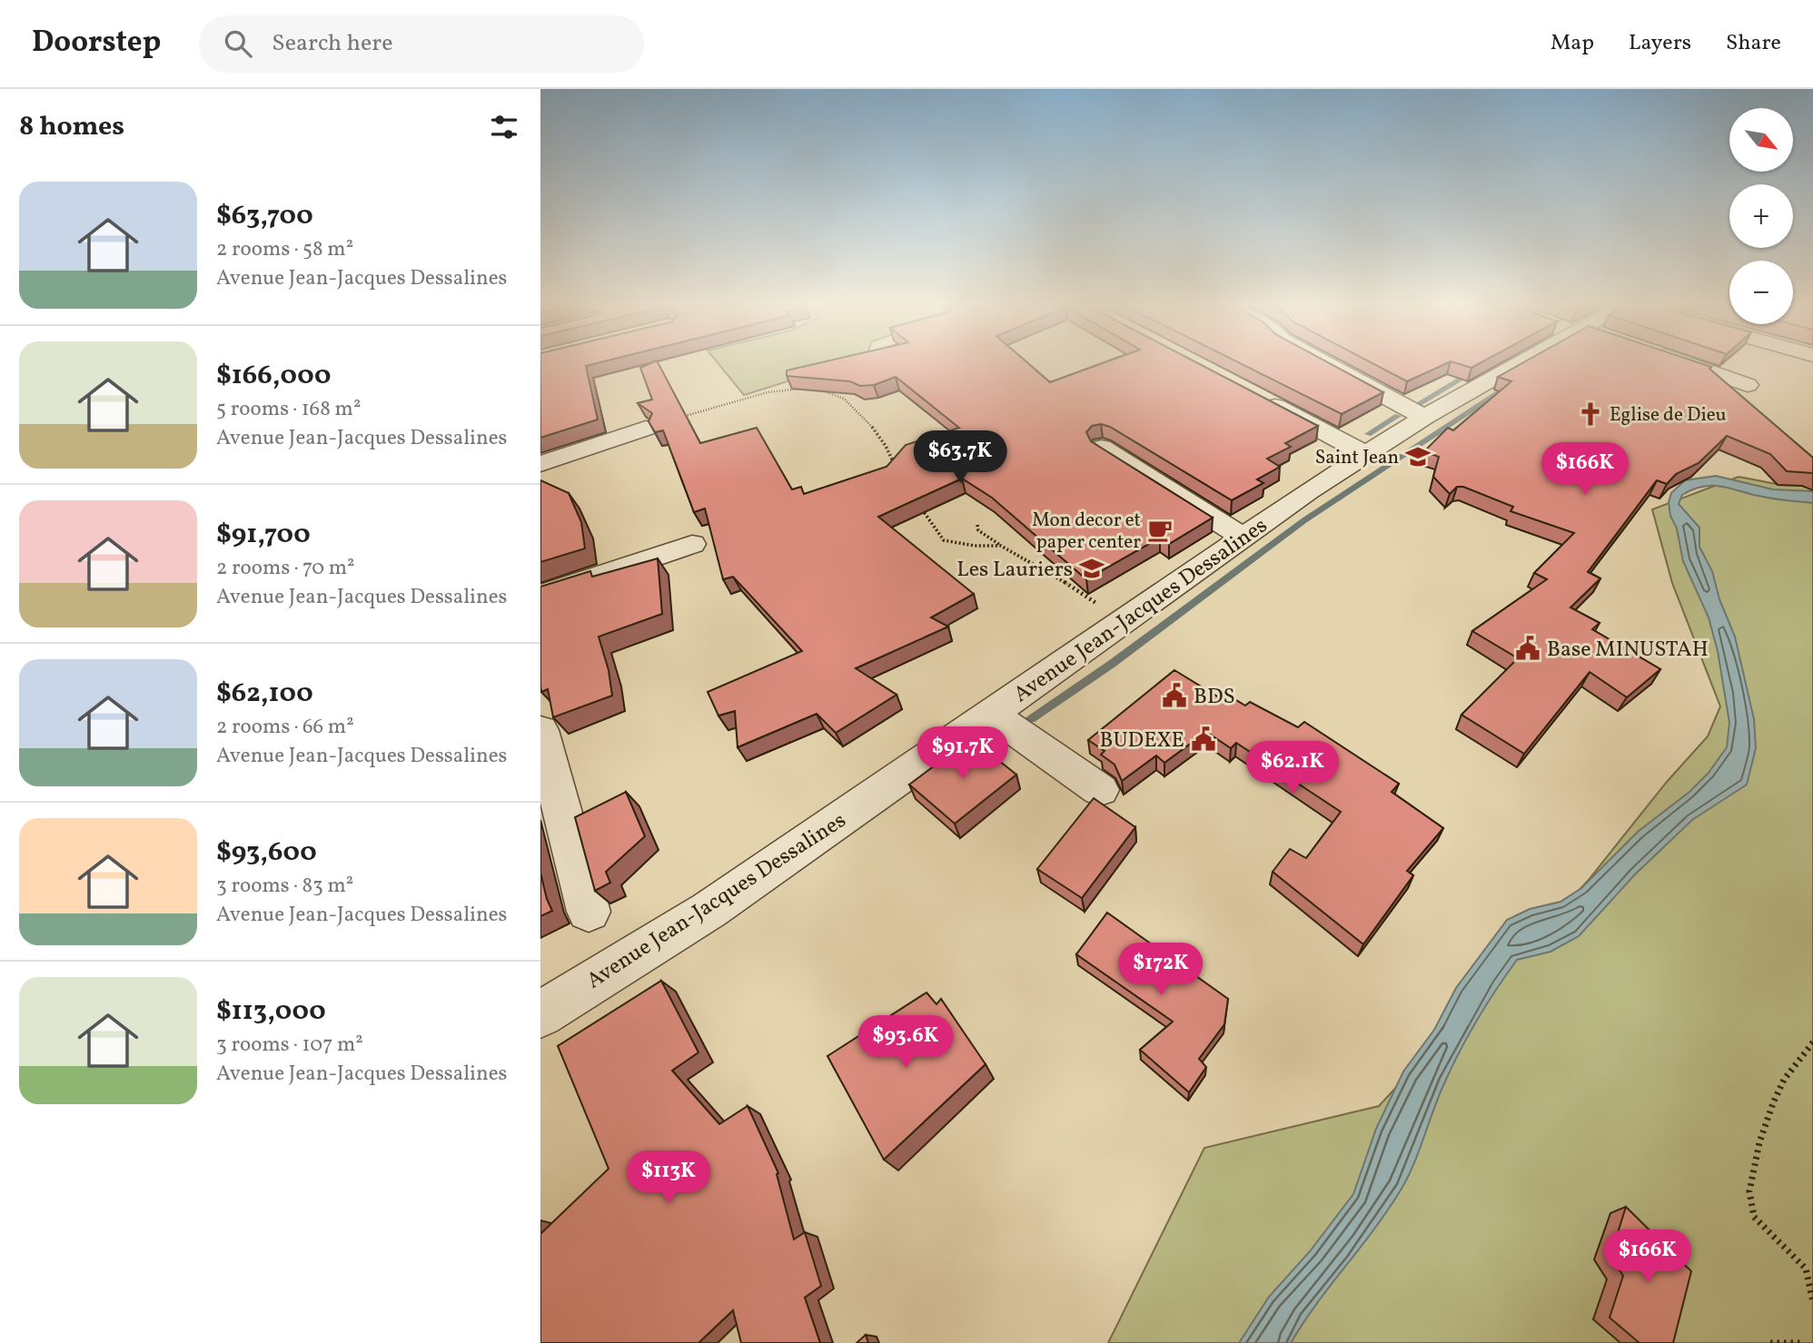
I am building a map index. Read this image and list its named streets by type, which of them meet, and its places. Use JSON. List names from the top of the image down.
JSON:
{
  "streets": {
    "street": ["Avenue Jean-Jacques Dessalines"]
  },
  "places": {
    "church": ["Eglise de Dieu"],
    "school or university": ["Saint Jean", "Les Lauriers"],
    "cafe": ["Mon decor et paper center"],
    "public building": ["Base MINUSTAH", "BDS", "BUDEXE"]
  },
  "north": "bottom right",
  "page": {
    "header": "Doorstep",
    "search": "Search here",
    "nav": ["Map", "Layers", "Share"],
    "heading": "8 homes",
    "map_buttons": ["+", "−"],
    "list": [
      {
        "name": "$63,700",
        "note": "2 rooms · 58 m² · Avenue Jean-Jacques Dessalines"
      },
      {
        "name": "$166,000",
        "note": "5 rooms · 168 m² · Avenue Jean-Jacques Dessalines"
      },
      {
        "name": "$91,700",
        "note": "2 rooms · 70 m² · Avenue Jean-Jacques Dessalines"
      },
      {
        "name": "$62,100",
        "note": "2 rooms · 66 m² · Avenue Jean-Jacques Dessalines"
      },
      {
        "name": "$93,600",
        "note": "3 rooms · 83 m² · Avenue Jean-Jacques Dessalines"
      },
      {
        "name": "$113,000",
        "note": "3 rooms · 107 m² · Avenue Jean-Jacques Dessalines"
      }
    ],
    "price": [
      "$63.7K",
      "$166K",
      "$91.7K",
      "$62.1K",
      "$172K",
      "$93.6K",
      "$113K",
      "$166K"
    ]
  }
}
